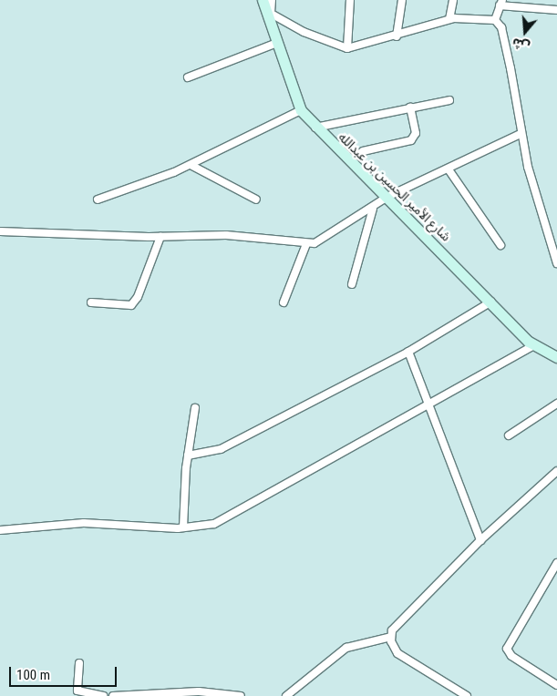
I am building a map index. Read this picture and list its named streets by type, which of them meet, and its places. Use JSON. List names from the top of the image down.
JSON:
{
  "streets": {
    "street": ["شارع الأمير الحسين بن عبدالله"]
  },
  "scale_bar": "100 m",
  "north": "bottom"
}
